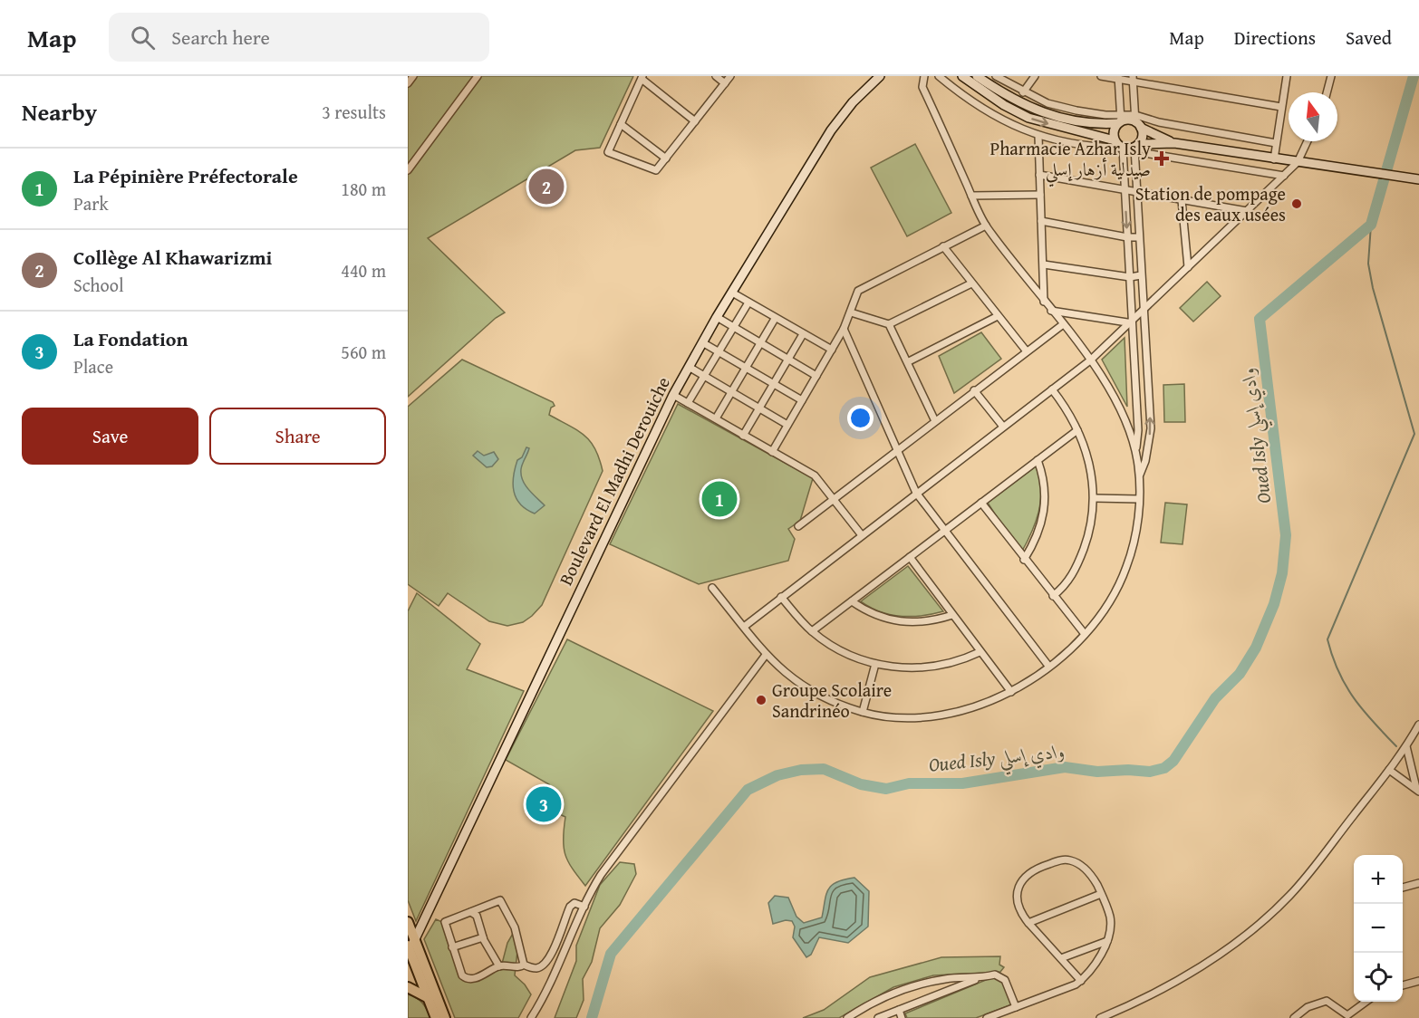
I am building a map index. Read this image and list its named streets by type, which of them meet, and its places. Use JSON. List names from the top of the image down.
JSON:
{
  "streets": {
    "street": ["Boulevard El Madhi Derouiche"]
  },
  "water": ["Oued Isly وادي إسلي"],
  "places": {
    "health": ["Pharmacie Azhar Isly صيدلية أزهار إسلي"],
    "other": ["Station de pompage des eaux usées", "Groupe Scolaire Sandrinéo"]
  },
  "north": "top",
  "page": {
    "header": "Map",
    "search": "Search here",
    "nav": ["Map", "Directions", "Saved"],
    "heading": ["Nearby", "3 results"],
    "list": [
      {
        "mark": "1",
        "name": "La Pépinière Préfectorale",
        "note": "Park",
        "value": "180 m"
      },
      {
        "mark": "2",
        "name": "Collège Al Khawarizmi",
        "note": "School",
        "value": "440 m"
      },
      {
        "mark": "3",
        "name": "La Fondation",
        "note": "Place",
        "value": "560 m"
      }
    ],
    "pins": ["2", "1", "3"],
    "buttons": ["Save", "Share"],
    "map_buttons": ["+", "−"]
  }
}
